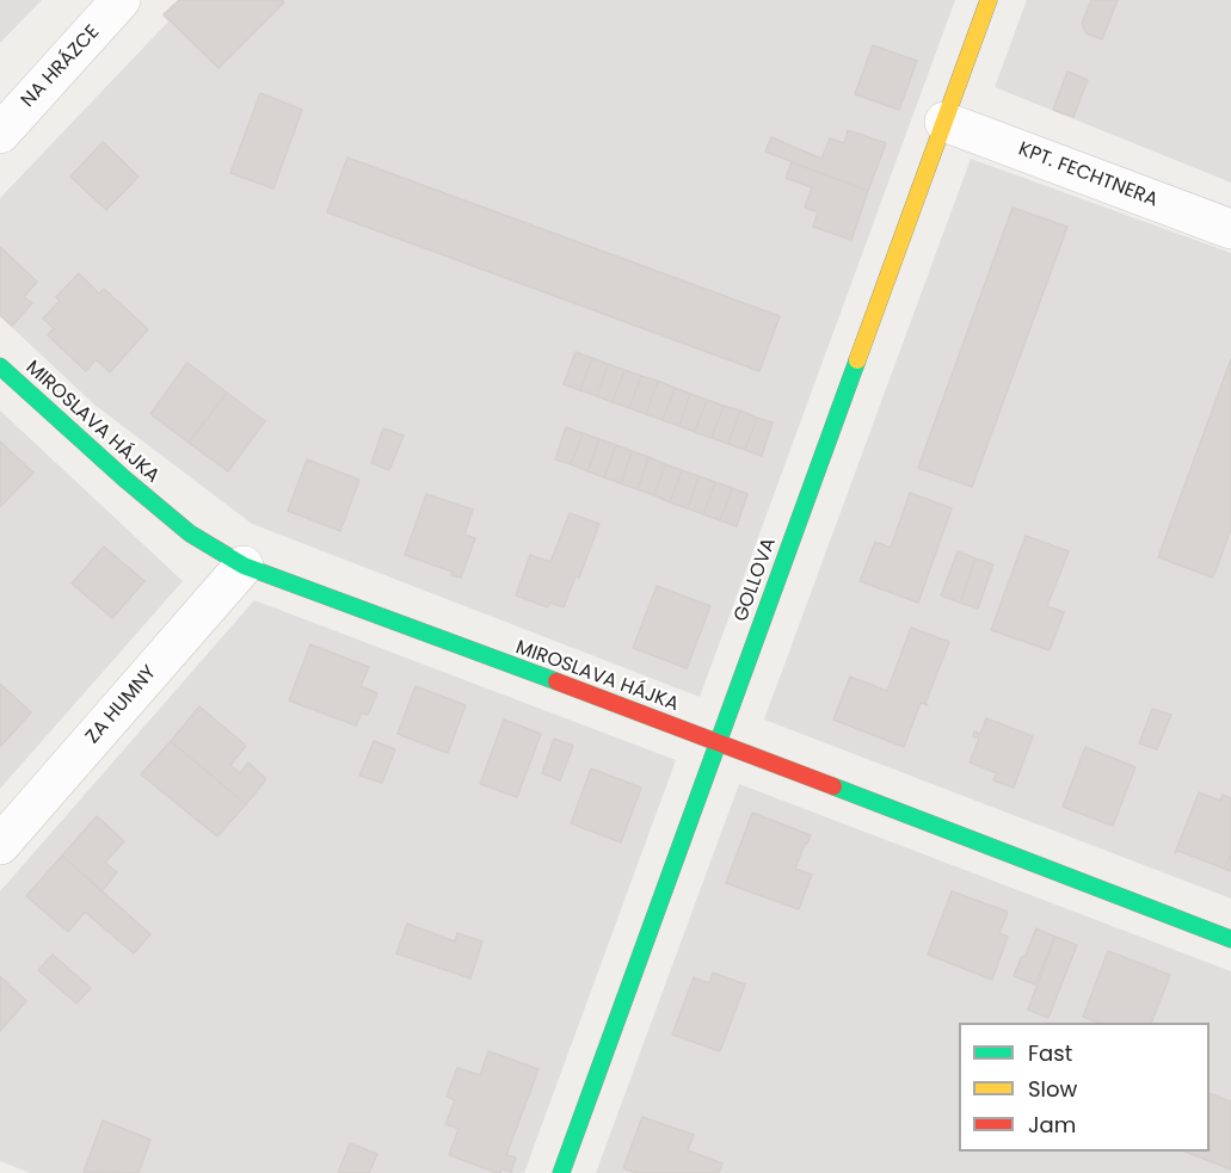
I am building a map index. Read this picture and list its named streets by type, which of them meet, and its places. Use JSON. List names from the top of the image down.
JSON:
{
  "streets": {
    "street": [
      "NA HRÁZCE",
      "KPT. FECHTNERA",
      "MIROSLAVA HÁJKA",
      "GOLLOVA",
      "ZA HUMNY"
    ]
  },
  "crossings": [
    ["KPT. FECHTNERA", "GOLLOVA"],
    ["MIROSLAVA HÁJKA", "GOLLOVA"],
    ["MIROSLAVA HÁJKA", "ZA HUMNY"]
  ],
  "legend": ["Fast", "Slow", "Jam"]
}
